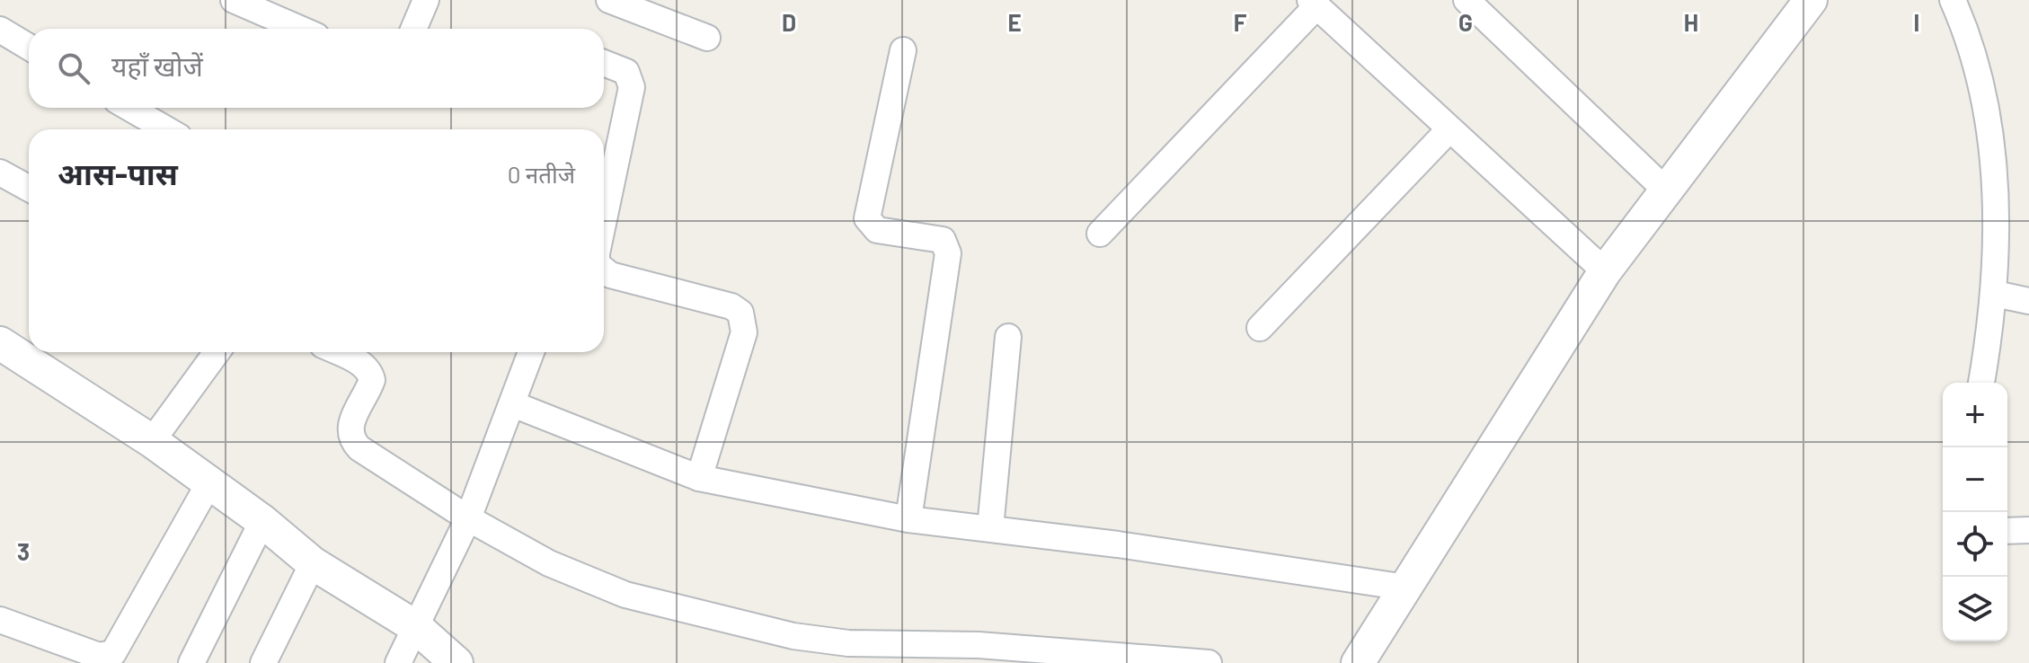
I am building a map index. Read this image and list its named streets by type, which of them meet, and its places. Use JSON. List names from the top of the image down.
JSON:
{
  "page": {
    "search": "यहाँ खोजें",
    "heading": ["आस-पास", "0 नतीजे"],
    "map_buttons": ["+", "−"]
  },
  "grid": {
    "columns": [
      "D",
      "E",
      "F",
      "G",
      "H",
      "I"
    ],
    "rows": ["3"]
  }
}
